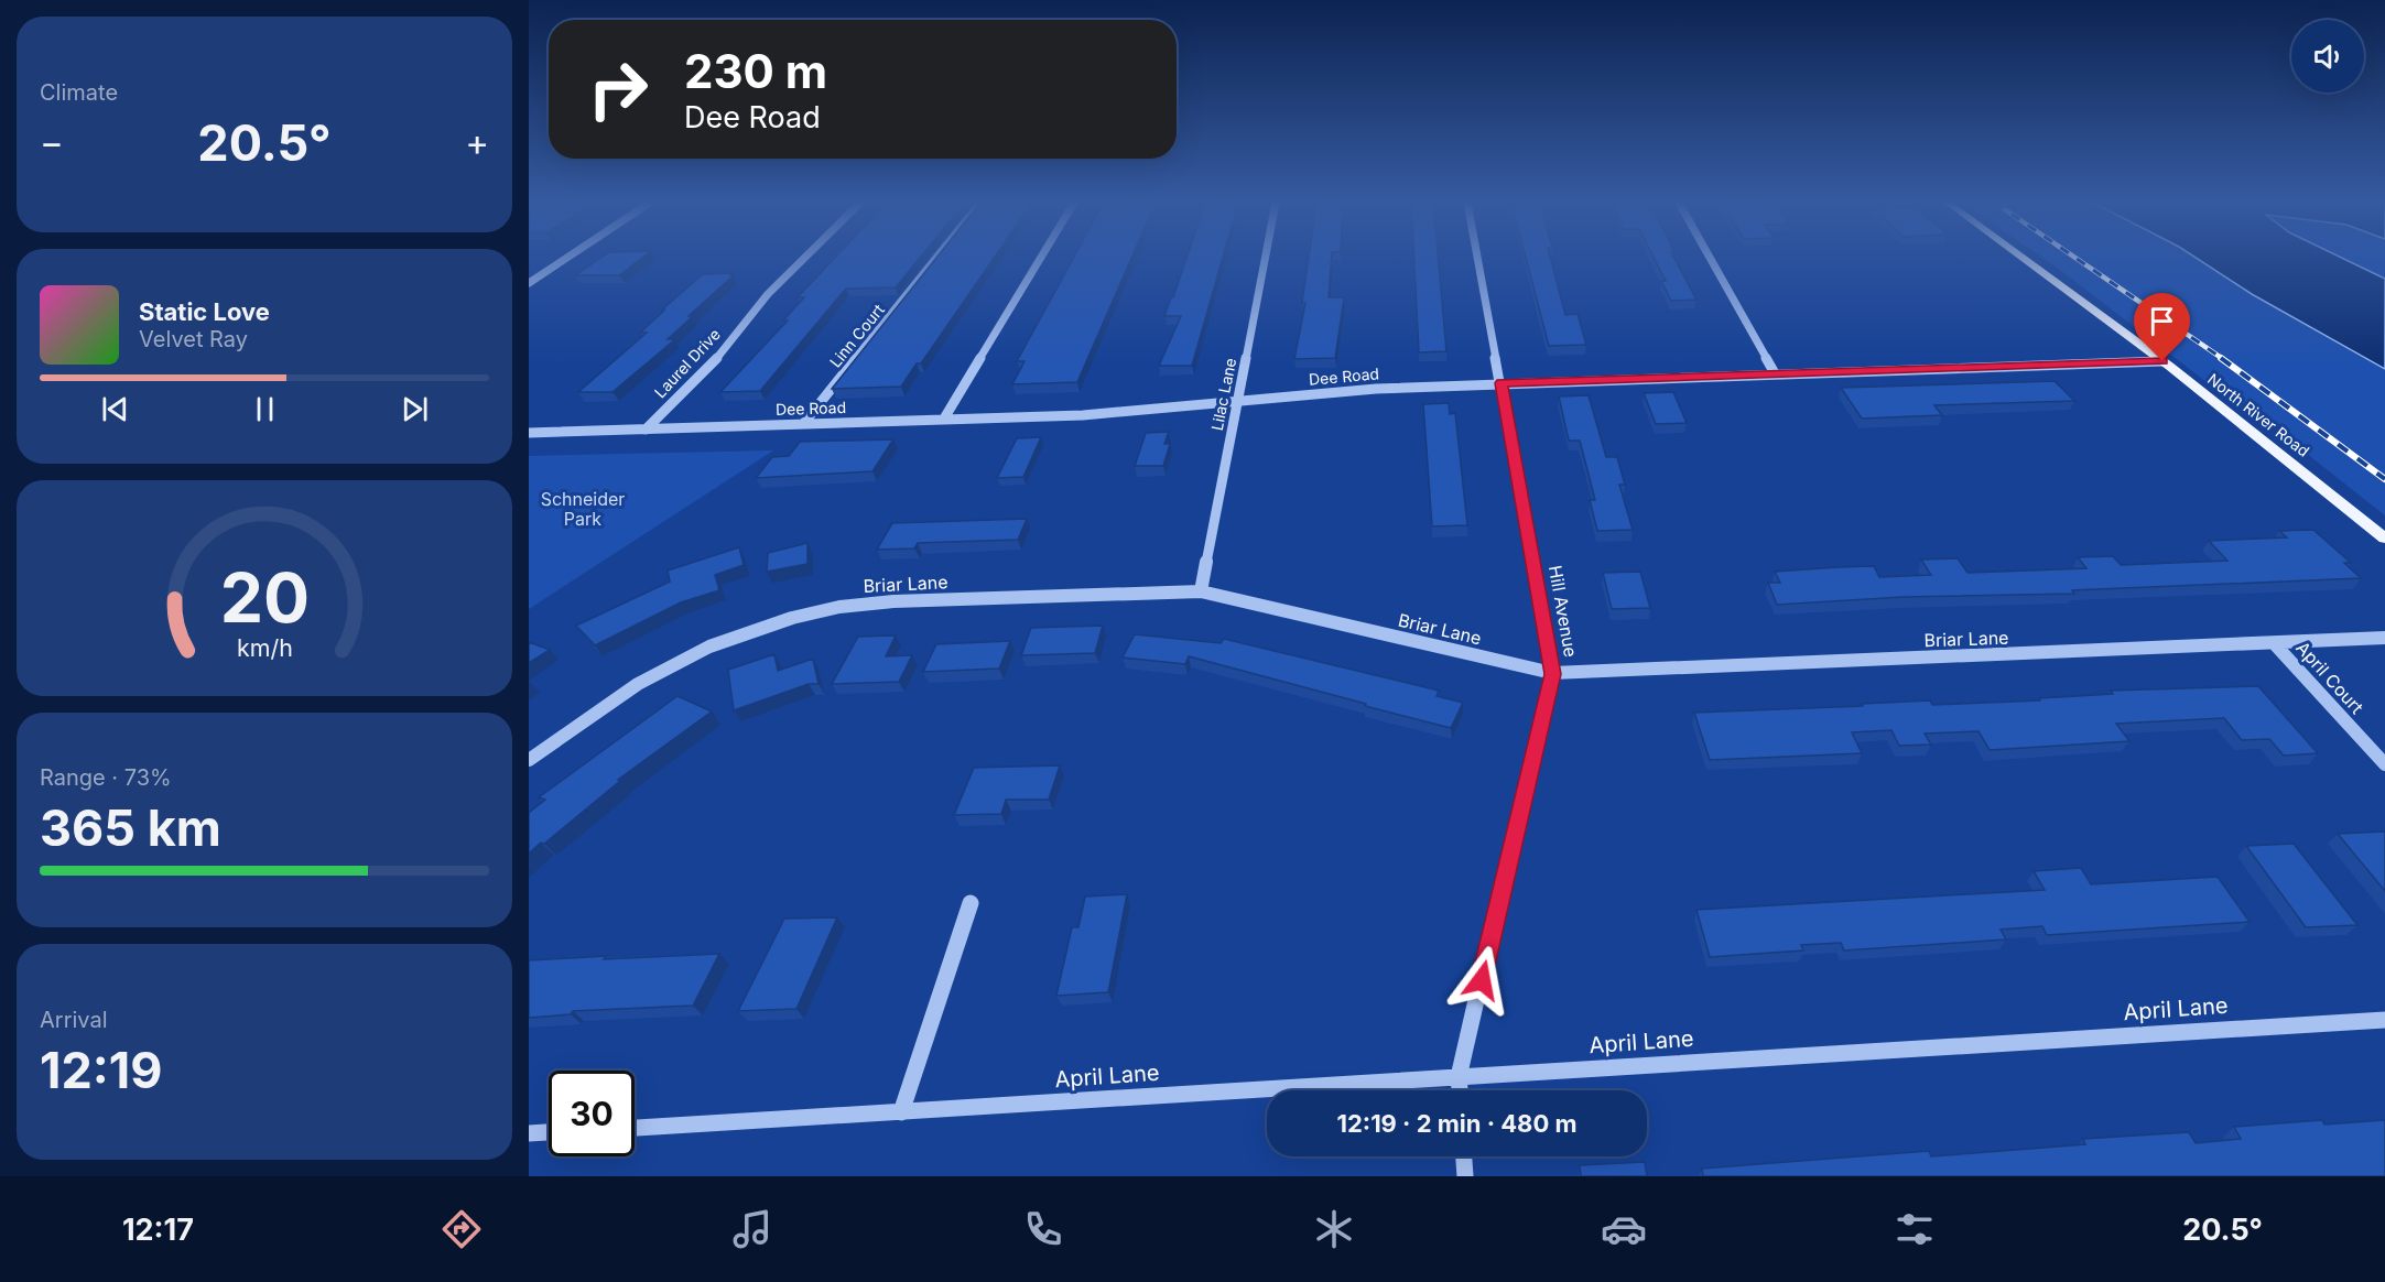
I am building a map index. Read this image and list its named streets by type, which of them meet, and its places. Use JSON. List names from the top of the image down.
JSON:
{
  "streets": {
    "main road": ["North River Road"],
    "street": [
      "Linn Court",
      "Laurel Drive",
      "Dee Road",
      "Lilac Lane",
      "Briar Lane",
      "Hill Avenue",
      "April Court",
      "April Lane"
    ]
  },
  "crossings": [
    ["Linn Court", "Dee Road"],
    ["Laurel Drive", "Dee Road"],
    ["Dee Road", "Lilac Lane"],
    ["Dee Road", "North River Road"],
    ["Dee Road", "Hill Avenue"],
    ["Lilac Lane", "Briar Lane"],
    ["Briar Lane", "Hill Avenue"],
    ["Briar Lane", "April Court"],
    ["Hill Avenue", "April Lane"]
  ],
  "parks": ["Schneider Park"],
  "page": {
    "tile": [
      "Climate",
      ["Range · 73%", "365 km"],
      ["Arrival", "12:19"]
    ],
    "turn": ["230 m", "Dee Road"],
    "heat": ["−", "20.5°", "+"],
    "song": ["Static Love", "Velvet Ray"],
    "limit": "30",
    "trip": "12:19 · 2 min · 480 m",
    "tabs": ["12:17", "20.5°"],
    "gauge": ["20", "km/h"]
  }
}
